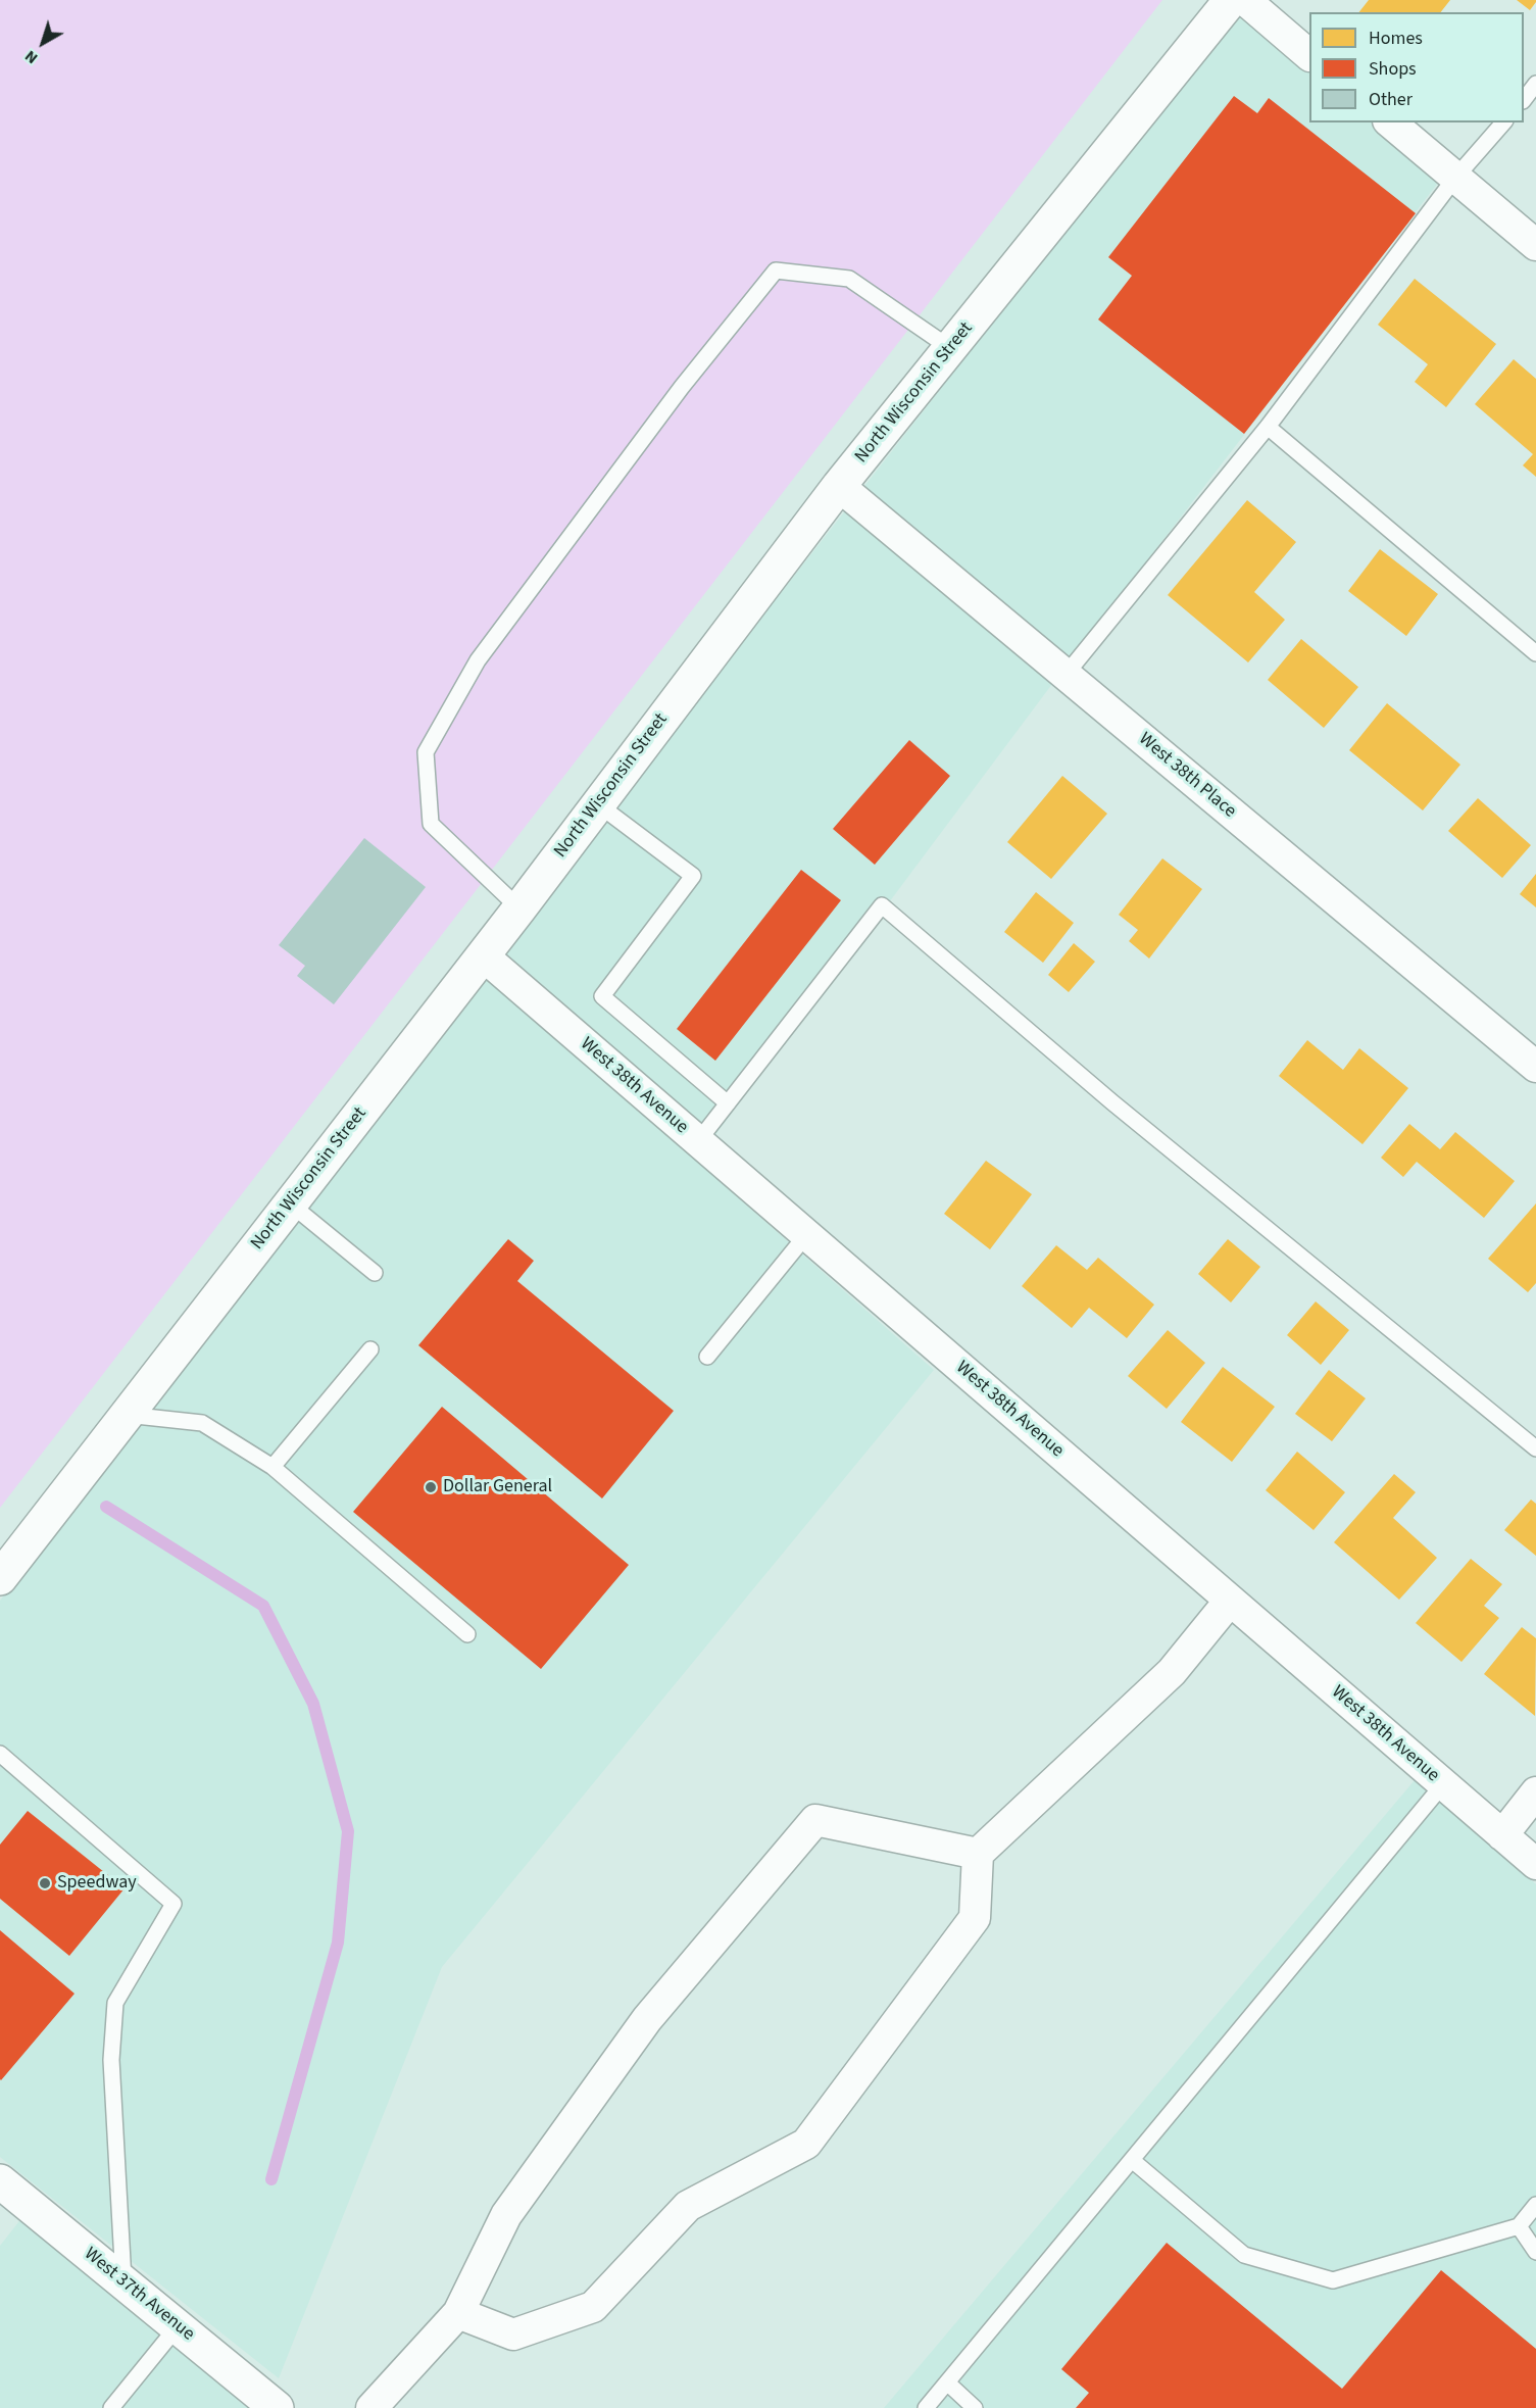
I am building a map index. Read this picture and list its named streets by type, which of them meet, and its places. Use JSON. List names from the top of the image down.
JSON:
{
  "streets": {
    "street": [
      "North Wisconsin Street",
      "West 38th Place",
      "West 38th Avenue",
      "West 37th Avenue"
    ]
  },
  "crossings": [
    ["North Wisconsin Street", "West 38th Place"],
    ["North Wisconsin Street", "West 38th Avenue"]
  ],
  "places": ["Dollar General", "Speedway"],
  "legend": ["Homes", "Shops", "Other"],
  "north": "bottom left"
}
